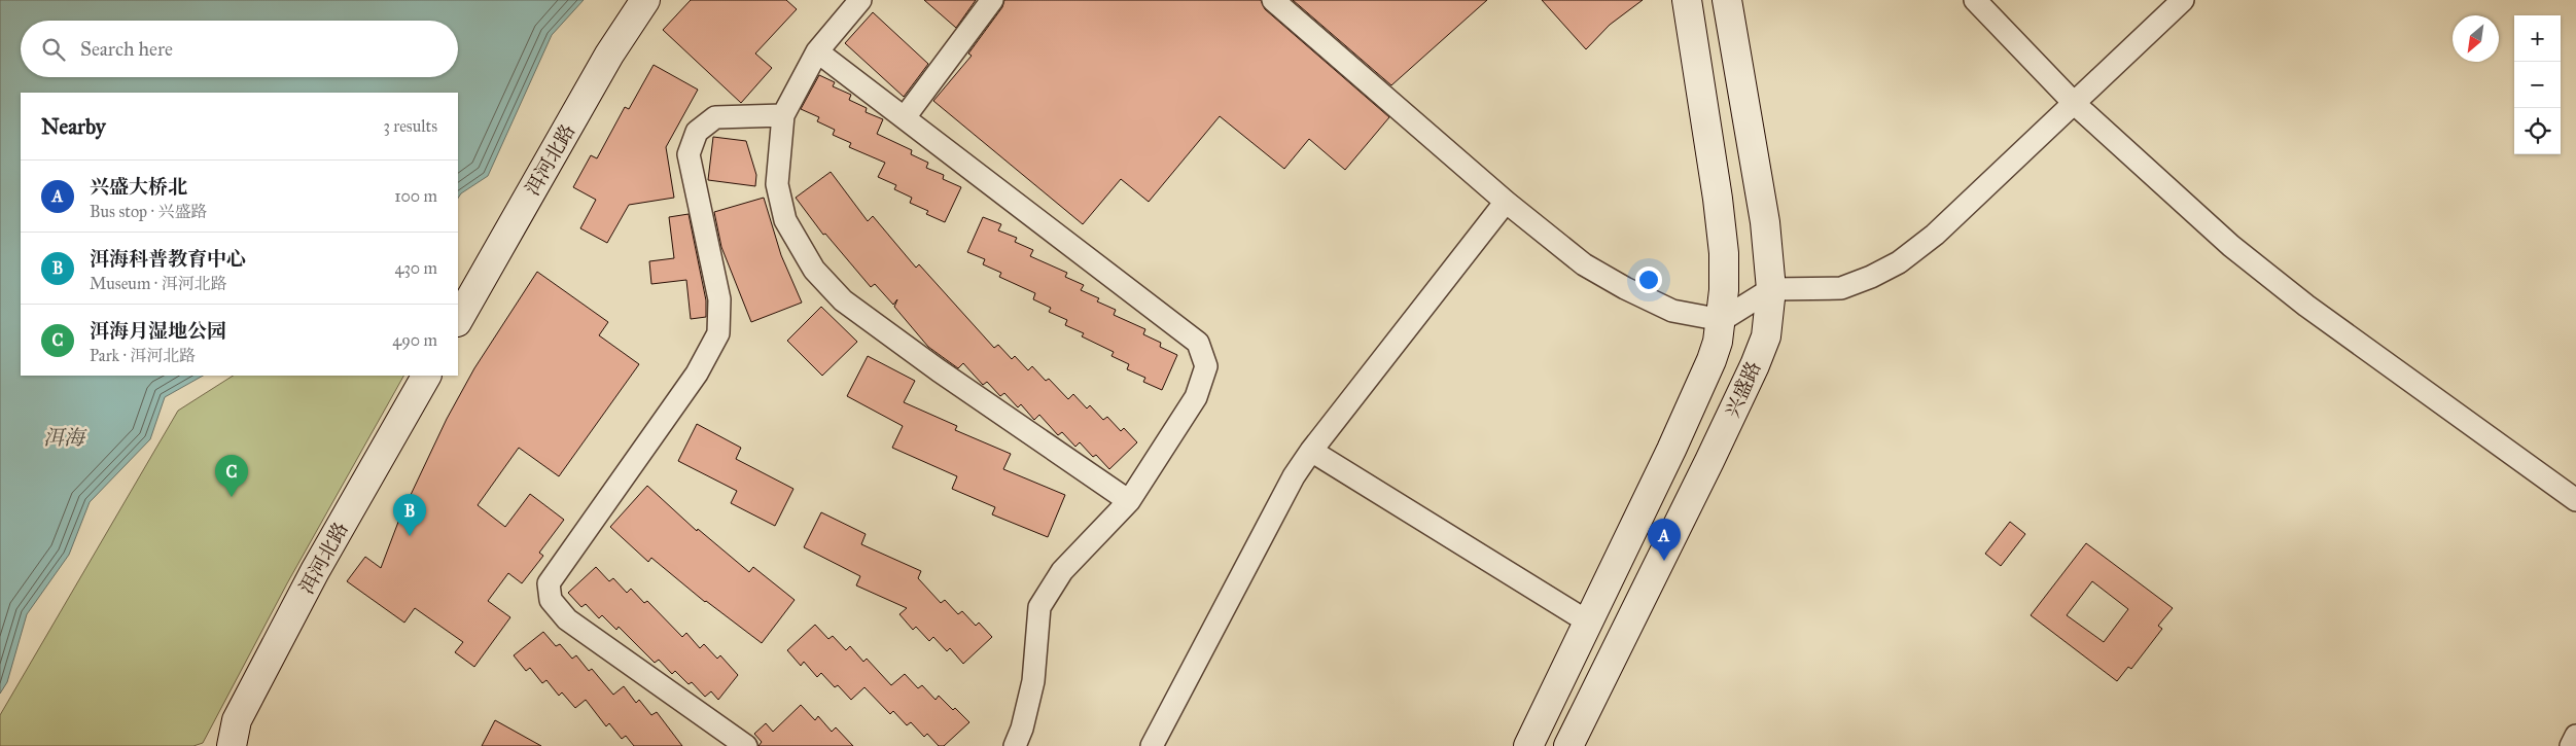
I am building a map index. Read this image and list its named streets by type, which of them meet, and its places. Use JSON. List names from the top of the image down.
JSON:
{
  "streets": {
    "street": ["洱河北路", "兴盛路"]
  },
  "water": ["洱海"],
  "north": "bottom left",
  "page": {
    "map_buttons": ["+", "−"],
    "search": "Search here",
    "heading": ["Nearby", "3 results"],
    "list": [
      {
        "mark": "A",
        "name": "兴盛大桥北",
        "note": "Bus stop · 兴盛路",
        "value": "100 m"
      },
      {
        "mark": "B",
        "name": "洱海科普教育中心",
        "note": "Museum · 洱河北路",
        "value": "430 m"
      },
      {
        "mark": "C",
        "name": "洱海月湿地公园",
        "note": "Park · 洱河北路",
        "value": "490 m"
      }
    ],
    "pins": ["C", "B", "A"]
  }
}
